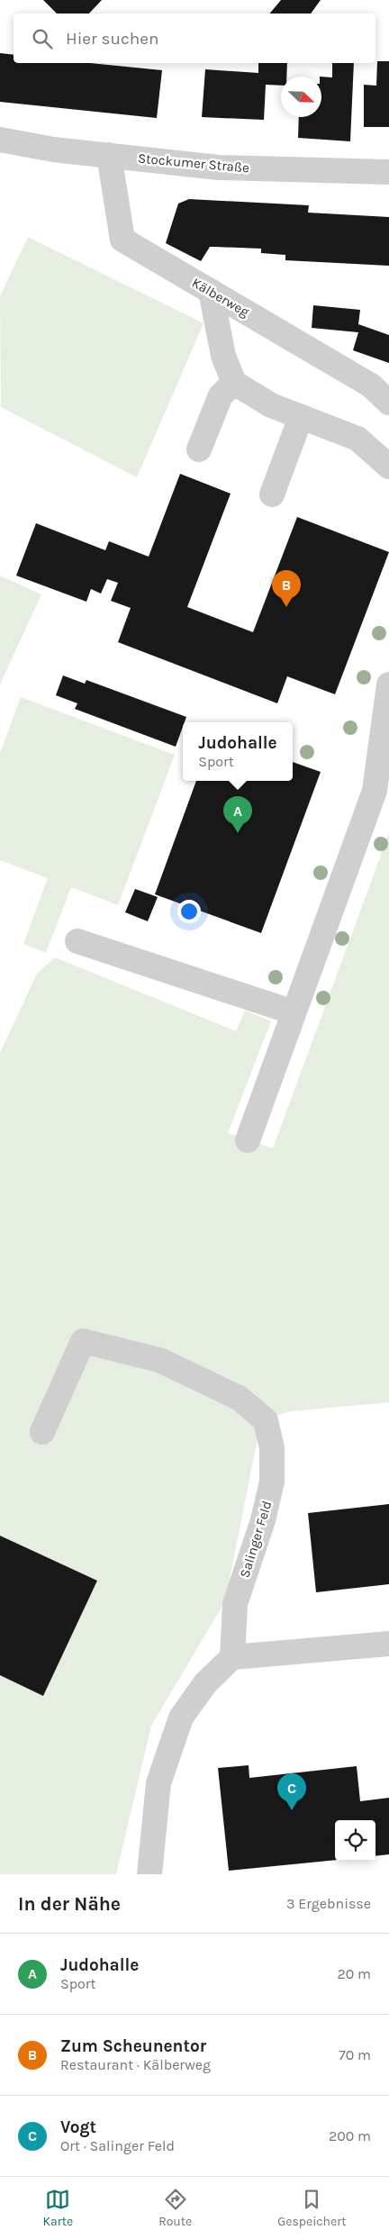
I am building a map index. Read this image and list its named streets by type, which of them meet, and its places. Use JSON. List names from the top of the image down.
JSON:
{
  "streets": {
    "street": ["Stockumer Straße", "Kälberweg", "Salinger Feld"]
  },
  "crossings": [
    ["Stockumer Straße", "Kälberweg"]
  ],
  "north": "bottom right",
  "page": {
    "search": "Hier suchen",
    "pins": ["B", "A", "C"],
    "popup": ["Judohalle", "Sport"],
    "heading": ["In der Nähe", "3 Ergebnisse"],
    "list": [
      {
        "mark": "A",
        "name": "Judohalle",
        "note": "Sport",
        "value": "20 m"
      },
      {
        "mark": "B",
        "name": "Zum Scheunentor",
        "note": "Restaurant · Kälberweg",
        "value": "70 m"
      },
      {
        "mark": "C",
        "name": "Vogt",
        "note": "Ort · Salinger Feld",
        "value": "200 m"
      }
    ],
    "nav": ["Karte", "Route", "Gespeichert"]
  }
}
